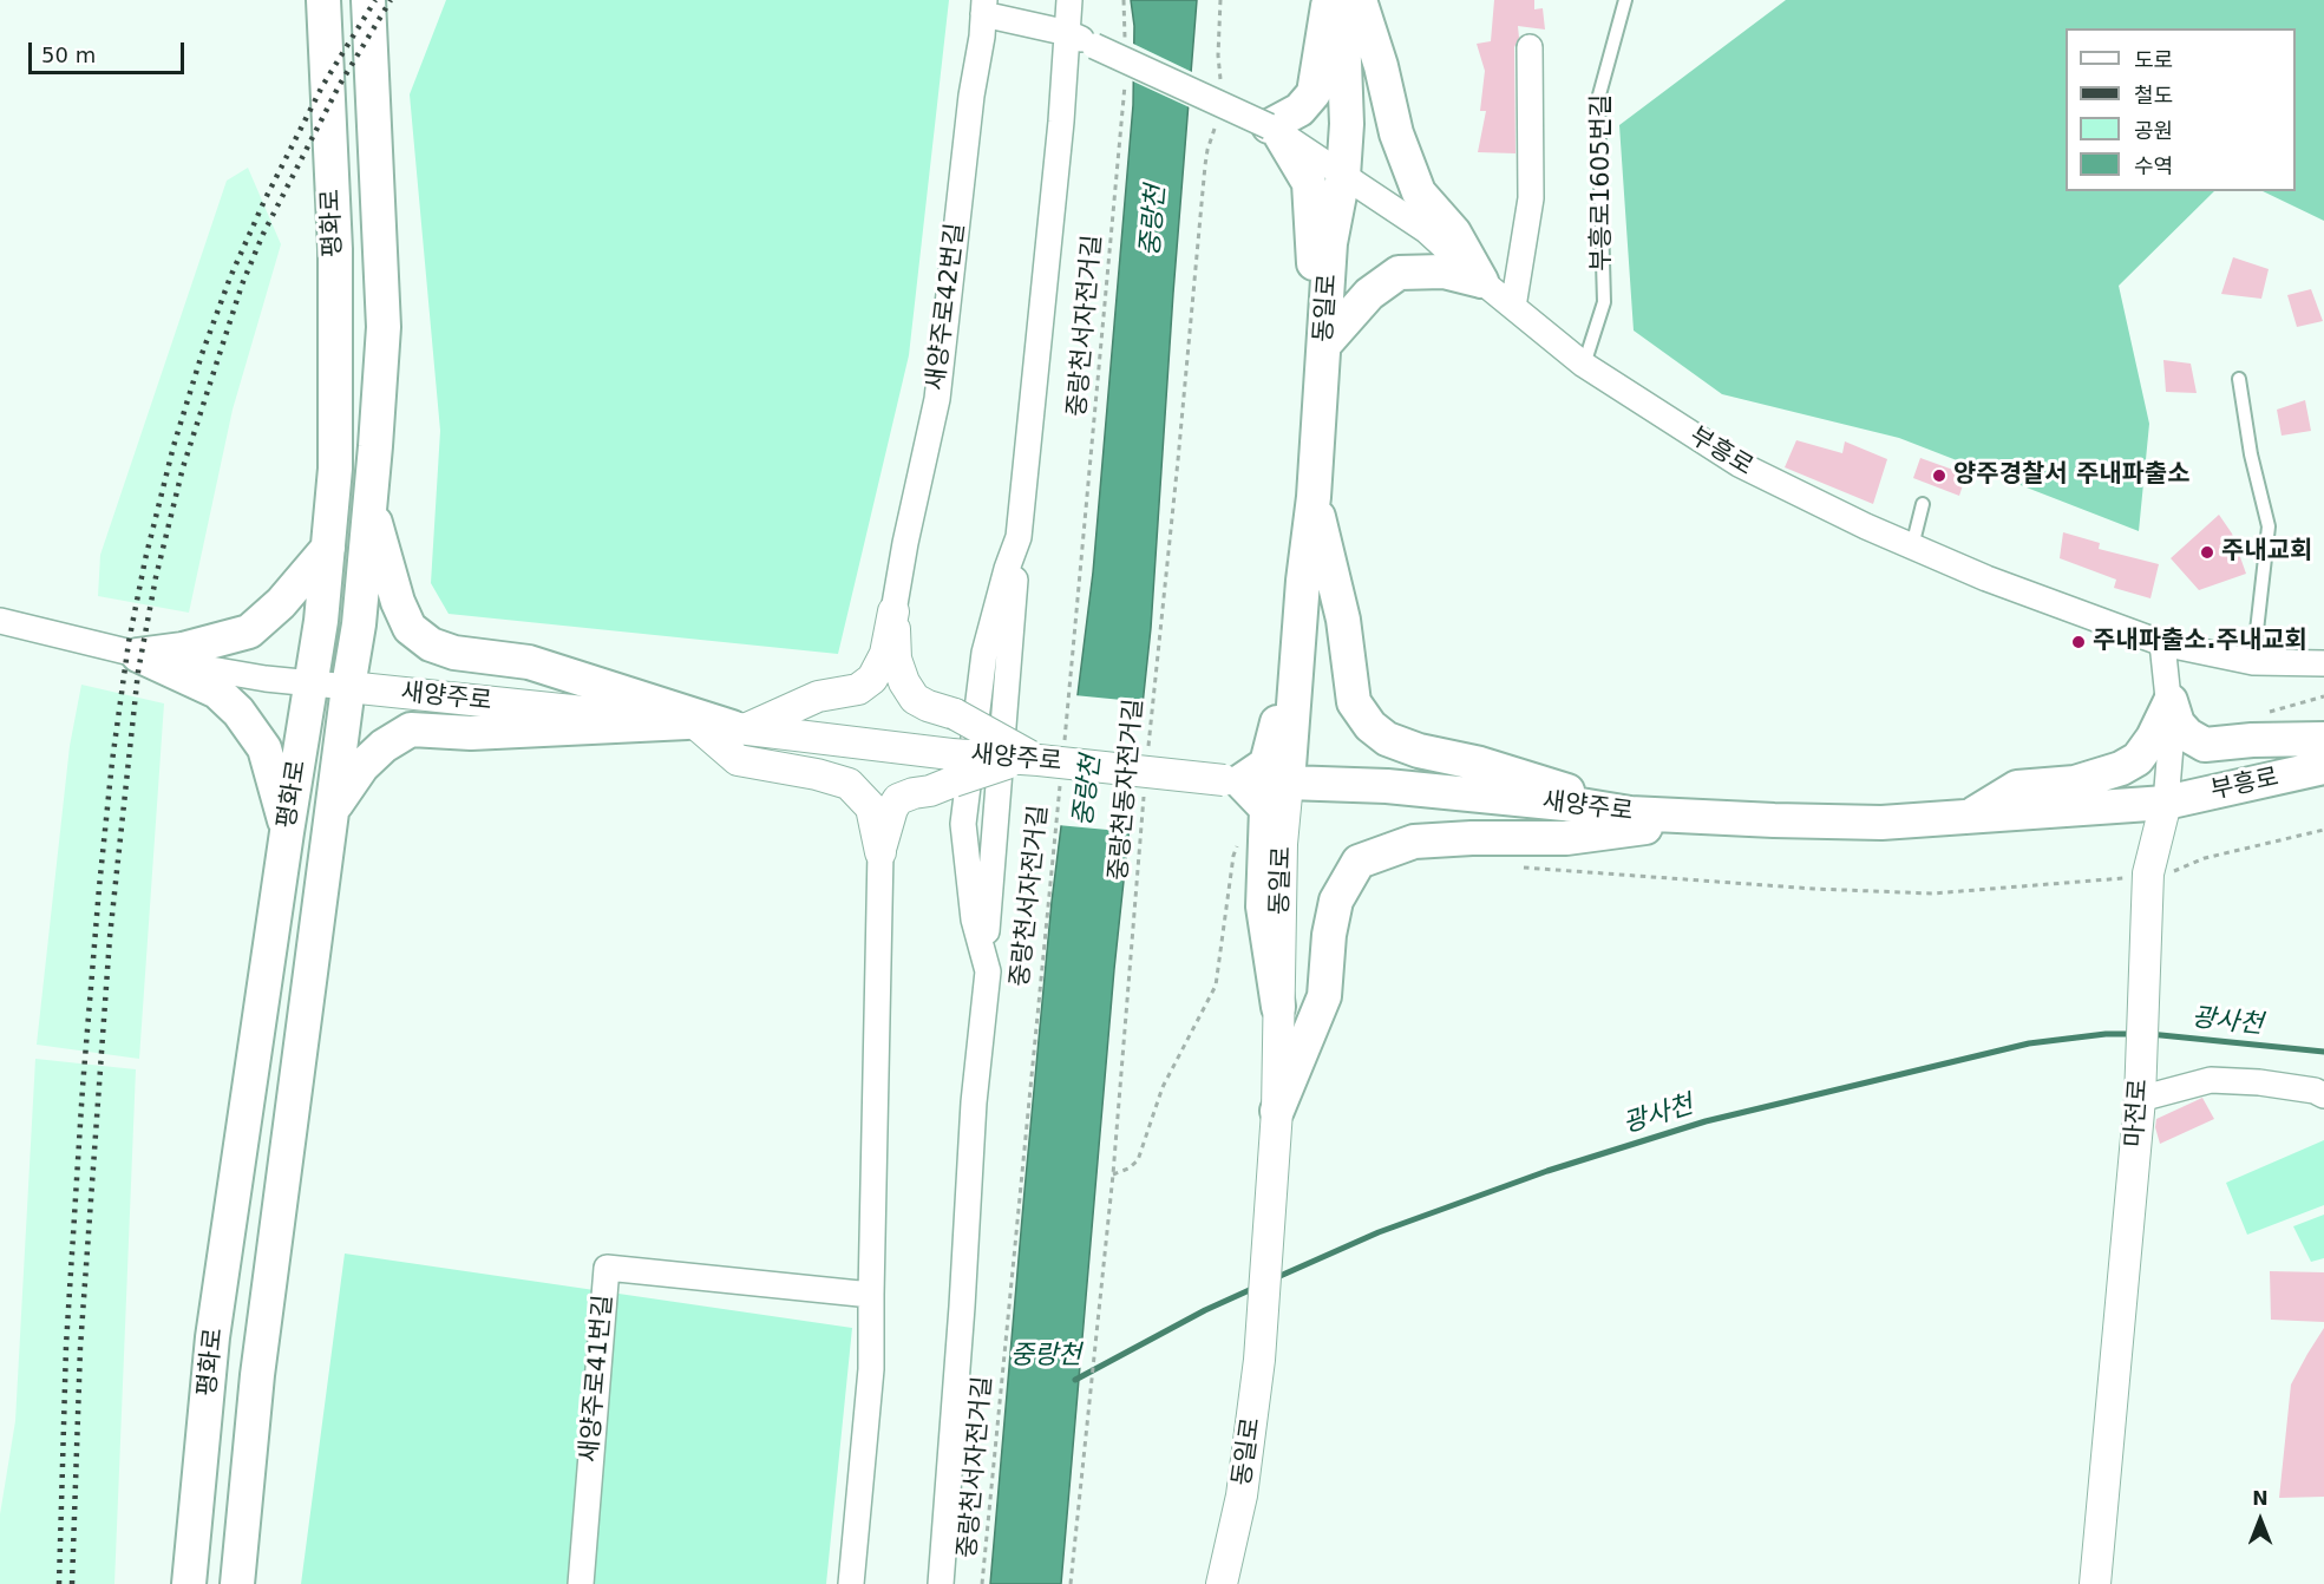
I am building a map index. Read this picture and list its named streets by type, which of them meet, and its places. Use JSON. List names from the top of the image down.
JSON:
{
  "streets": {
    "main road": [
      "평화로",
      "동일로",
      "부흥로",
      "새양주로"
    ],
    "street": ["새양주로42번길", "마전로", "새양주로41번길"],
    "lane": ["부흥로1605번길"],
    "path": ["중랑천서자전거길", "중랑천동자전거길"]
  },
  "crossings": [
    ["부흥로1605번길", "부흥로"],
    ["평화로", "새양주로"],
    ["새양주로42번길", "부흥로"],
    ["동일로", "부흥로"],
    ["동일로", "새양주로"],
    ["중랑천서자전거길", "새양주로"],
    ["부흥로", "새양주로"],
    ["부흥로", "마전로"],
    ["새양주로", "마전로"]
  ],
  "water": ["중랑천", "광사천"],
  "places": ["양주경찰서 주내파출소", "주내교회", "주내파출소.주내교회"],
  "legend": [
    "도로",
    "철도",
    "공원",
    "수역"
  ],
  "scale_bar": "50 m",
  "north": "top"
}
